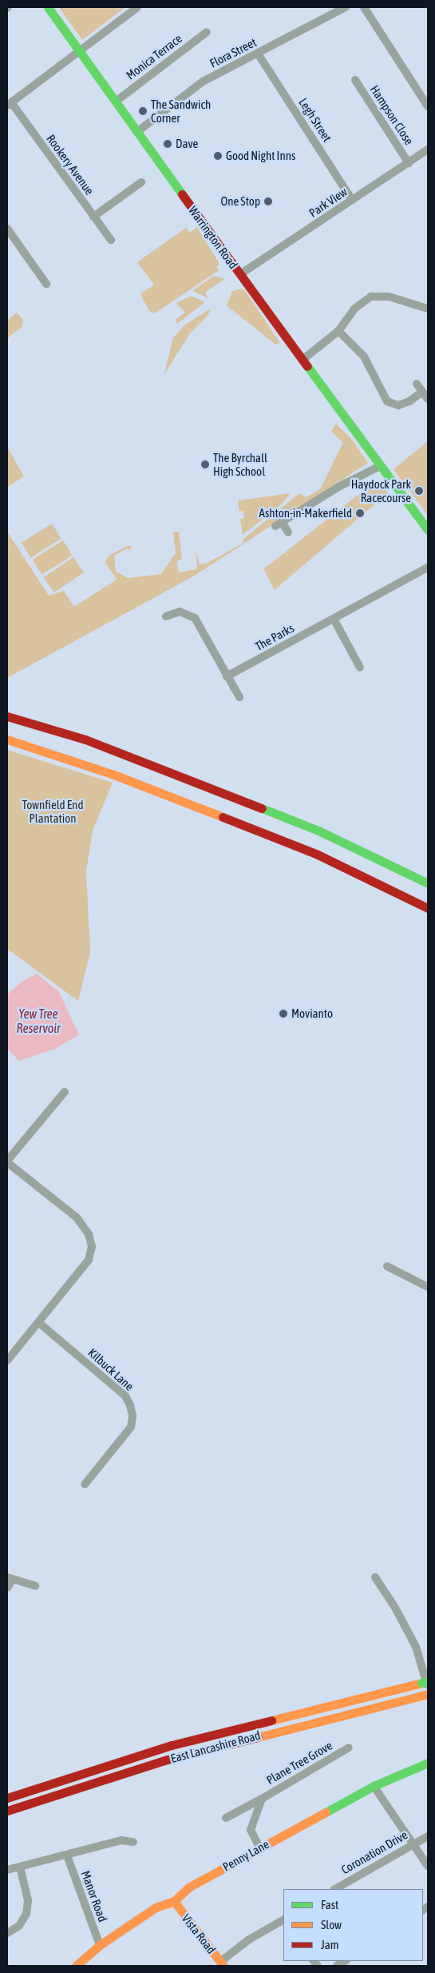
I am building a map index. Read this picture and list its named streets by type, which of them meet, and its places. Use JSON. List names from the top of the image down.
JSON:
{
  "streets": {
    "main road": [
      "Warrington Road",
      "East Lancashire Road",
      "Penny Lane",
      "Vista Road"
    ],
    "street": [
      "Flora Street",
      "Monica Terrace",
      "Hampson Close",
      "Legh Street",
      "Rookery Avenue",
      "Park View",
      "The Parks",
      "Kilbuck Lane",
      "Plane Tree Grove",
      "Coronation Drive",
      "Manor Road"
    ]
  },
  "crossings": [
    ["Flora Street", "Legh Street"],
    ["Flora Street", "Warrington Road"],
    ["Monica Terrace", "Warrington Road"],
    ["Hampson Close", "Park View"],
    ["Legh Street", "Park View"],
    ["Park View", "Warrington Road"],
    ["Plane Tree Grove", "Penny Lane"],
    ["Penny Lane", "Manor Road"],
    ["Penny Lane", "Vista Road"]
  ],
  "water": ["Yew Tree Reservoir"],
  "parks": ["Townfield End Plantation"],
  "places": [
    "The Sandwich Corner",
    "Dave",
    "Good Night Inns",
    "One Stop",
    "The Byrchall High School",
    "Haydock Park Racecourse",
    "Ashton-in-Makerfield",
    "Movianto"
  ],
  "legend": ["Fast", "Slow", "Jam"]
}
